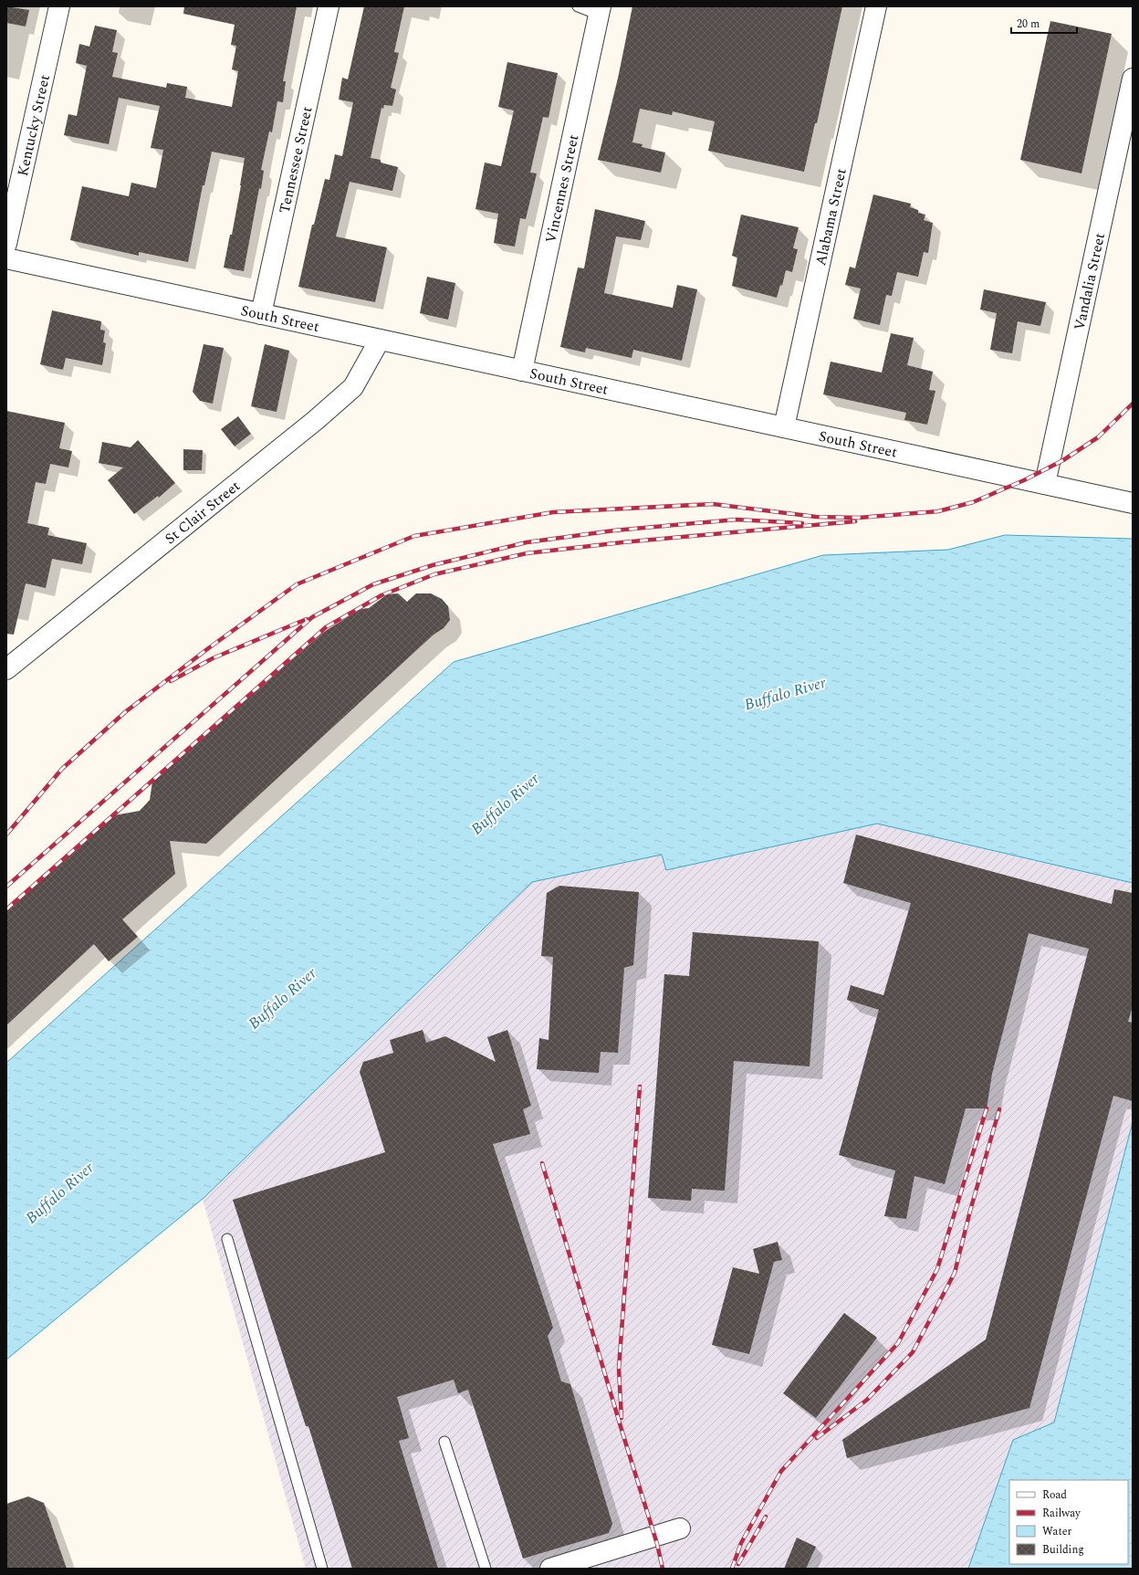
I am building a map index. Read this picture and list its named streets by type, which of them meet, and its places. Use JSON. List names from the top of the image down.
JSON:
{
  "streets": {
    "street": [
      "Kentucky Street",
      "Tennessee Street",
      "Vincennes Street",
      "Alabama Street",
      "Vandalia Street",
      "South Street",
      "St Clair Street"
    ]
  },
  "crossings": [
    ["Tennessee Street", "South Street"],
    ["Vincennes Street", "South Street"],
    ["Alabama Street", "South Street"],
    ["Vandalia Street", "South Street"],
    ["South Street", "St Clair Street"]
  ],
  "water": ["Buffalo River"],
  "legend": [
    "Road",
    "Railway",
    "Water",
    "Building"
  ],
  "scale_bar": "20 m"
}
